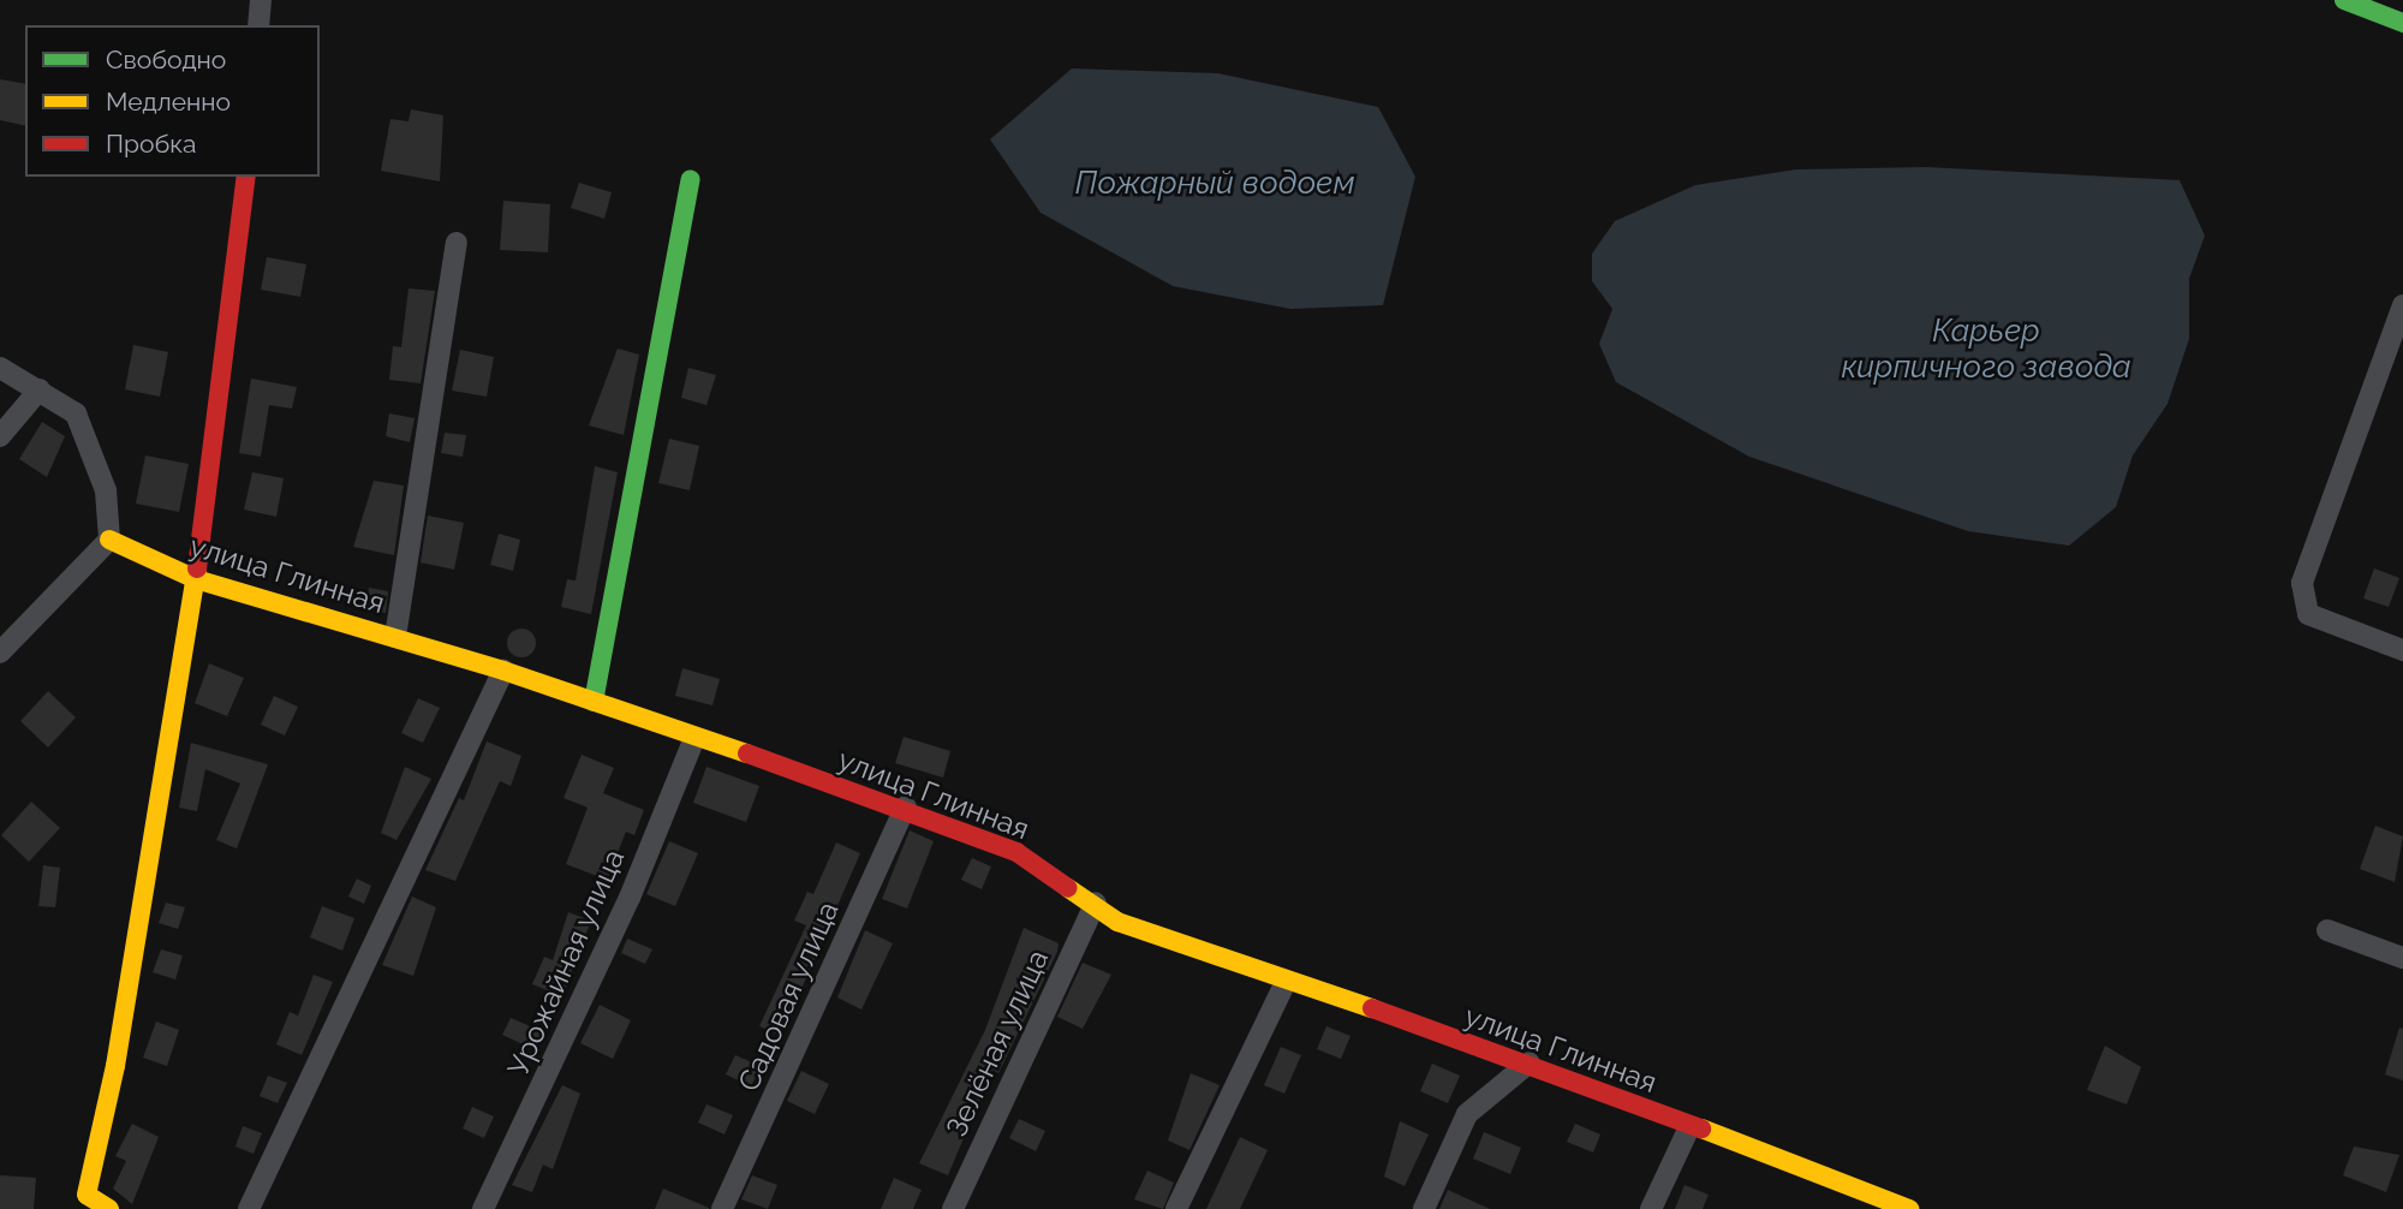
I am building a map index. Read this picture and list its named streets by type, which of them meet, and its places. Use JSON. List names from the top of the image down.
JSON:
{
  "streets": {
    "street": [
      "улица Глинная",
      "Урожайная улица",
      "Садовая улица",
      "Зелёная улица"
    ]
  },
  "crossings": [
    ["улица Глинная", "Урожайная улица"],
    ["улица Глинная", "Садовая улица"],
    ["улица Глинная", "Зелёная улица"]
  ],
  "water": ["Пожарный водоем", "Карьер кирпичного завода"],
  "legend": ["Свободно", "Медленно", "Пробка"]
}
